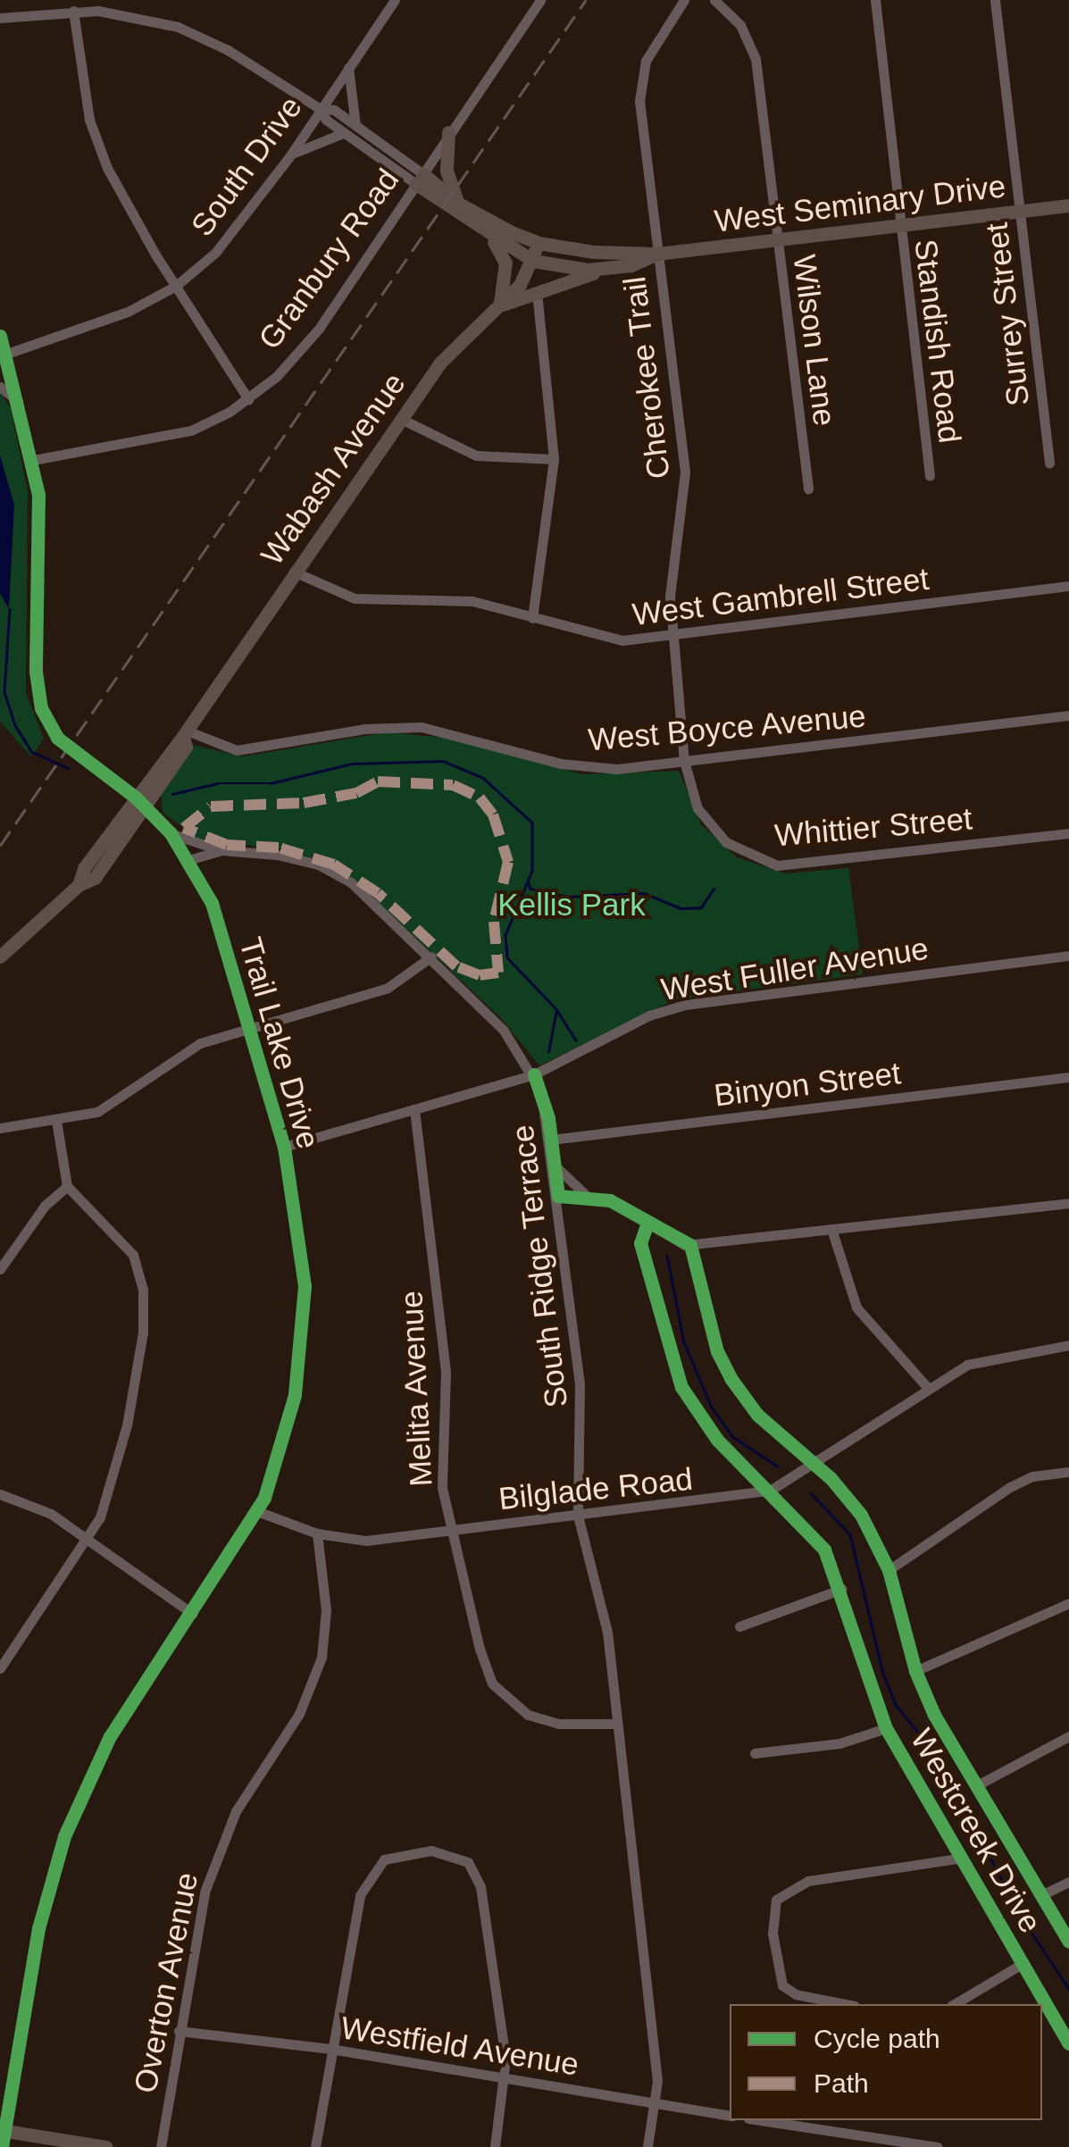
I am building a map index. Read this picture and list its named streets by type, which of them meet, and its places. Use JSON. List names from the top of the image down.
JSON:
{
  "streets": {
    "main road": ["West Seminary Drive", "Wabash Avenue"],
    "street": [
      "South Drive",
      "Granbury Road",
      "Surrey Street",
      "Wilson Lane",
      "Standish Road",
      "Cherokee Trail",
      "West Gambrell Street",
      "West Boyce Avenue",
      "Whittier Street",
      "West Fuller Avenue",
      "Trail Lake Drive",
      "Binyon Street",
      "South Ridge Terrace",
      "Melita Avenue",
      "Bilglade Road",
      "Westcreek Drive",
      "Overton Avenue",
      "Westfield Avenue"
    ]
  },
  "crossings": [
    ["South Drive", "West Seminary Drive"],
    ["South Drive", "Trail Lake Drive"],
    ["West Seminary Drive", "Granbury Road"],
    ["West Seminary Drive", "Surrey Street"],
    ["West Seminary Drive", "Wilson Lane"],
    ["West Seminary Drive", "Standish Road"],
    ["West Seminary Drive", "Cherokee Trail"],
    ["West Seminary Drive", "Wabash Avenue"],
    ["Granbury Road", "Trail Lake Drive"],
    ["Cherokee Trail", "West Gambrell Street"],
    ["Cherokee Trail", "West Boyce Avenue"],
    ["Cherokee Trail", "Whittier Street"],
    ["Wabash Avenue", "West Gambrell Street"],
    ["Wabash Avenue", "West Boyce Avenue"],
    ["Wabash Avenue", "Trail Lake Drive"],
    ["West Boyce Avenue", "Whittier Street"],
    ["West Fuller Avenue", "Trail Lake Drive"],
    ["West Fuller Avenue", "South Ridge Terrace"],
    ["West Fuller Avenue", "Melita Avenue"],
    ["Trail Lake Drive", "South Ridge Terrace"],
    ["Trail Lake Drive", "Bilglade Road"],
    ["Binyon Street", "South Ridge Terrace"],
    ["South Ridge Terrace", "Melita Avenue"],
    ["South Ridge Terrace", "Bilglade Road"],
    ["South Ridge Terrace", "Westfield Avenue"],
    ["Melita Avenue", "Bilglade Road"],
    ["Bilglade Road", "Westcreek Drive"],
    ["Bilglade Road", "Overton Avenue"],
    ["Overton Avenue", "Westfield Avenue"]
  ],
  "parks": ["Kellis Park"],
  "legend": ["Cycle path", "Path"]
}
